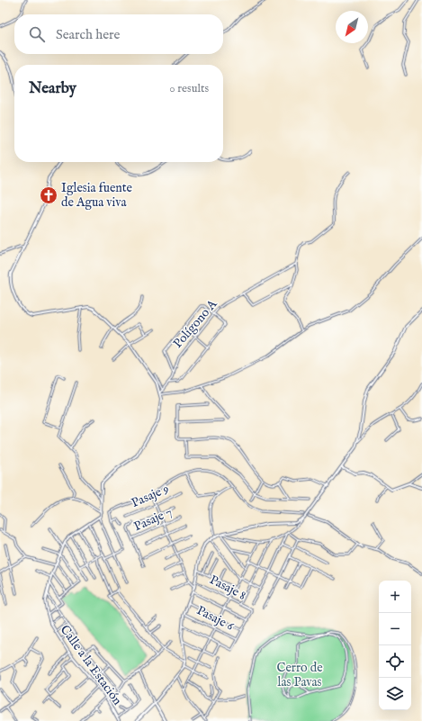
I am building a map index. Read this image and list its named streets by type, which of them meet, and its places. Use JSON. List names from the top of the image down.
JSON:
{
  "streets": {
    "street": [
      "Polígono A",
      "Pasaje 9",
      "Pasaje 7",
      "Pasaje 8",
      "Pasaje 6",
      "Calle a la Estación"
    ]
  },
  "parks": ["Cerro de las Pavas"],
  "places": {
    "church": ["Iglesia fuente de Agua viva"]
  },
  "north": "bottom left",
  "page": {
    "search": "Search here",
    "heading": ["Nearby", "0 results"],
    "map_buttons": ["+", "−"]
  }
}
